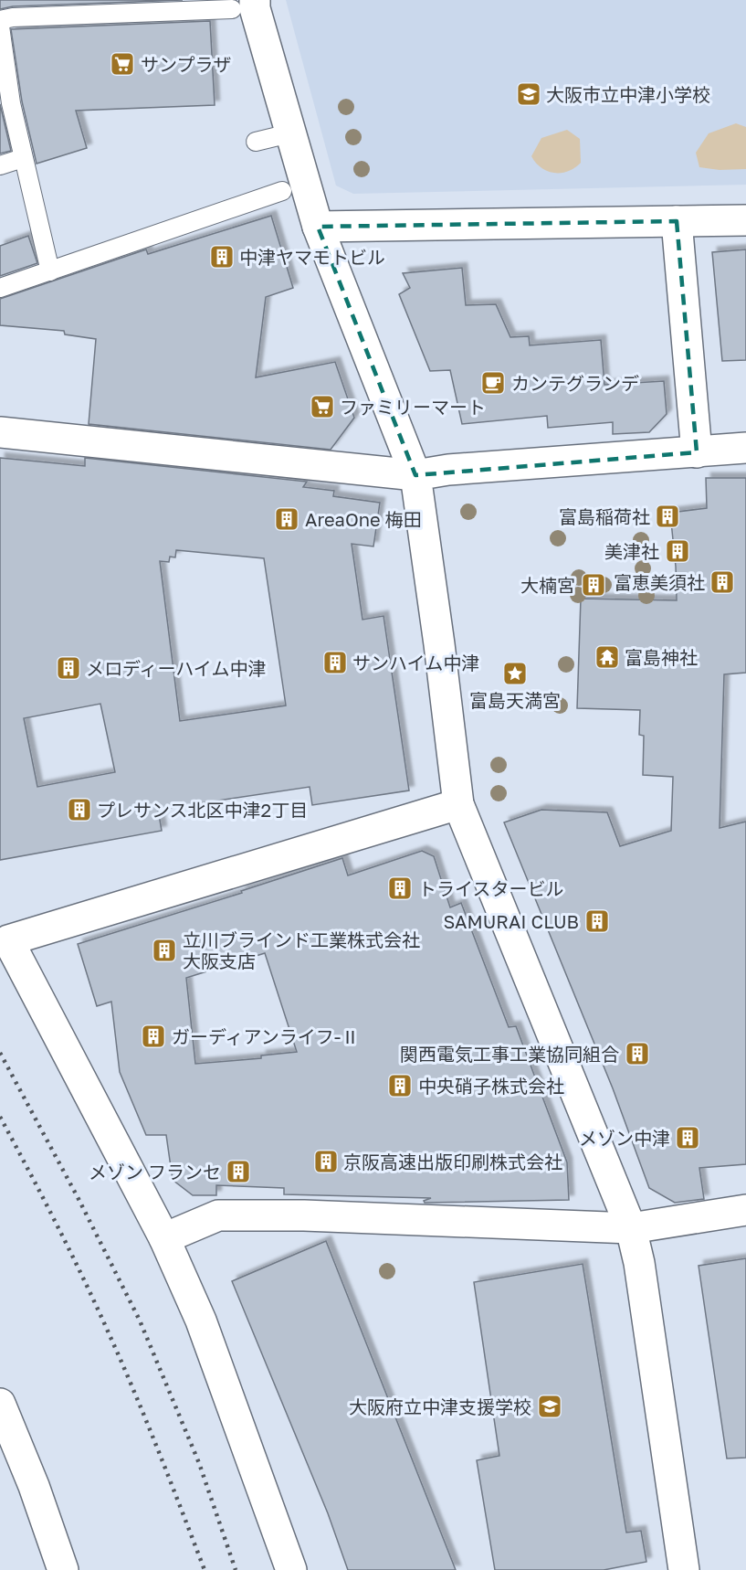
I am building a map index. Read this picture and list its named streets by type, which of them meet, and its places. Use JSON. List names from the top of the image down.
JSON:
{
  "places": {
    "supermarket": ["サンプラザ", "ファミリーマート"],
    "school or university": ["大阪市立中津小学校", "大阪府立中津支援学校"],
    "building": [
      "中津ヤマモトビル",
      "富島稲荷社",
      "AreaOne 梅田",
      "美津社",
      "富恵美須社",
      "大楠宮",
      "サンハイム中津",
      "メロディーハイム中津",
      "プレサンス北区中津2丁目",
      "トライスタービル",
      "SAMURAI CLUB",
      "立川ブラインド工業株式会社 大阪支店",
      "ガーディアンライフ-Ⅱ",
      "関西電気工事工業協同組合",
      "中央硝子株式会社",
      "メゾン中津",
      "京阪高速出版印刷株式会社",
      "メゾン フランセ"
    ],
    "cafe": ["カンテグランデ"],
    "temple": ["富島神社"],
    "place": ["富島天満宮"]
  }
}
